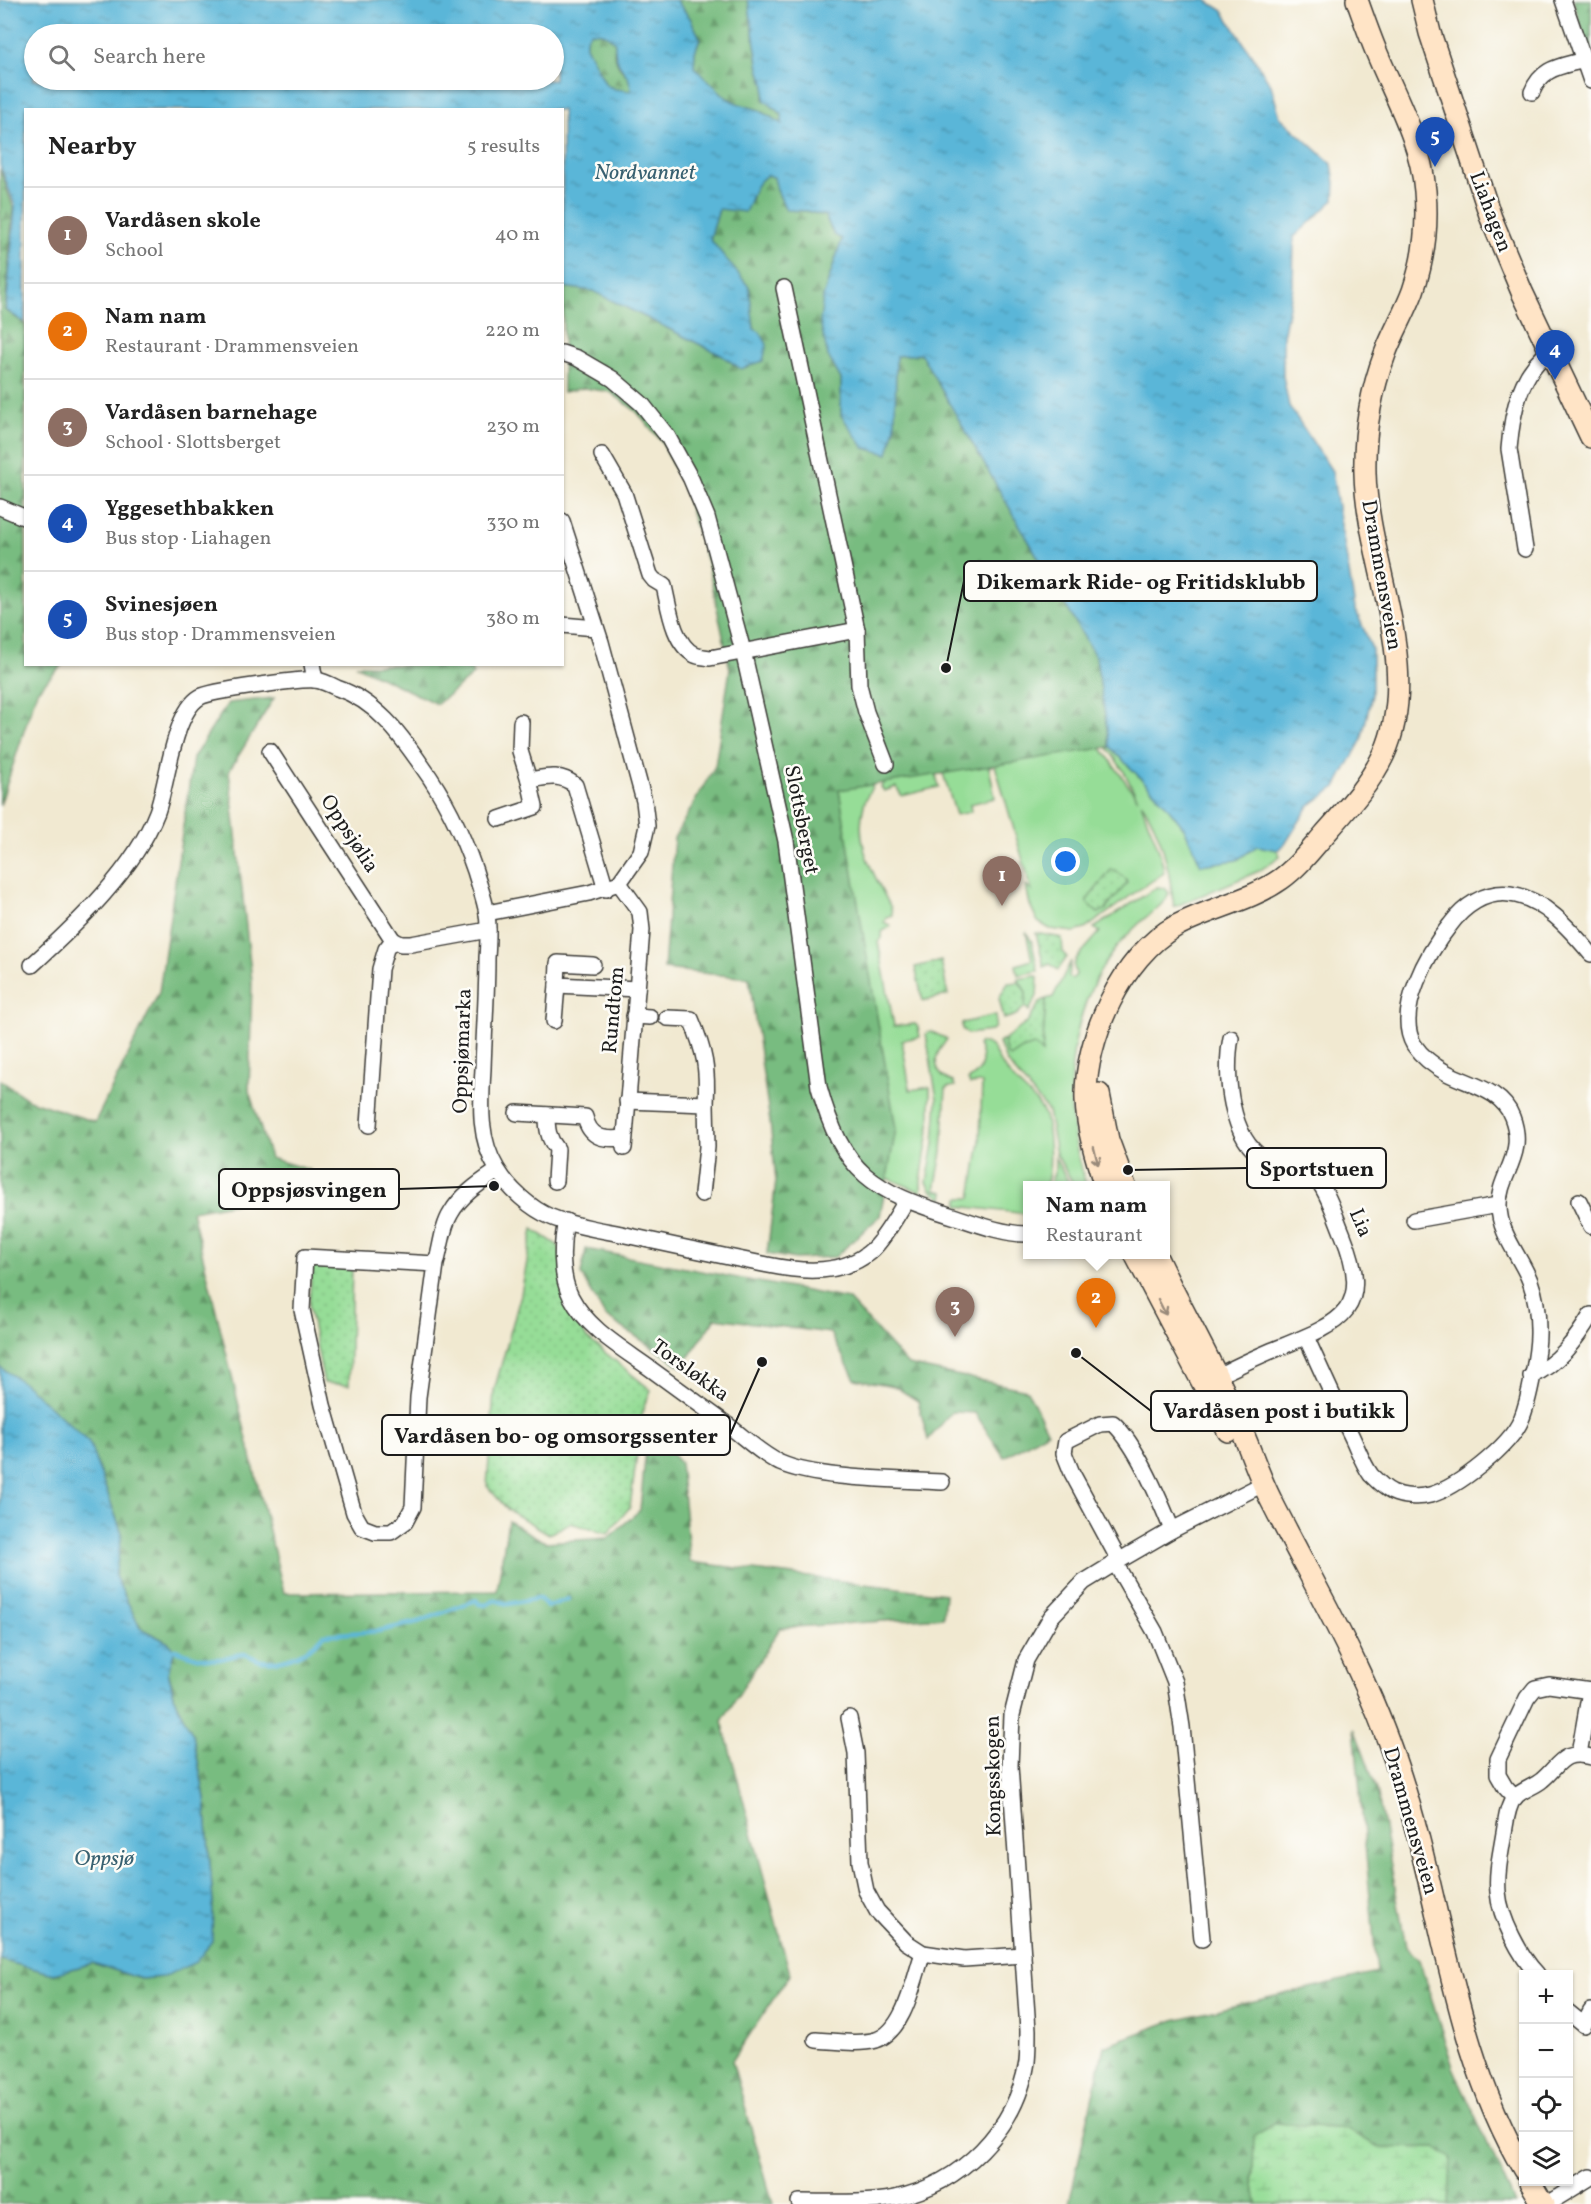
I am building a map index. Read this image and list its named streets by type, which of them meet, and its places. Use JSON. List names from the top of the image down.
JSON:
{
  "streets": {
    "main road": ["Liahagen", "Drammensveien"],
    "street": [
      "Slottsberget",
      "Oppsjølia",
      "Rundtom",
      "Oppsjømarka",
      "Lia",
      "Torsløkka",
      "Kongsskogen"
    ]
  },
  "crossings": [
    ["Drammensveien", "Lia"],
    ["Drammensveien", "Kongsskogen"],
    ["Slottsberget", "Oppsjømarka"],
    ["Oppsjømarka", "Torsløkka"]
  ],
  "water": ["Nordvannet", "Oppsjø"],
  "places": [
    "Dikemark Ride- og Fritidsklubb",
    "Sportstuen",
    "Oppsjøsvingen",
    "Vardåsen post i butikk",
    "Vardåsen bo- og omsorgssenter"
  ],
  "page": {
    "search": "Search here",
    "heading": ["Nearby", "5 results"],
    "pins": [
      "5",
      "4",
      "1",
      "2",
      "3"
    ],
    "list": [
      {
        "mark": "1",
        "name": "Vardåsen skole",
        "note": "School",
        "value": "40 m"
      },
      {
        "mark": "2",
        "name": "Nam nam",
        "note": "Restaurant · Drammensveien",
        "value": "220 m"
      },
      {
        "mark": "3",
        "name": "Vardåsen barnehage",
        "note": "School · Slottsberget",
        "value": "230 m"
      },
      {
        "mark": "4",
        "name": "Yggesethbakken",
        "note": "Bus stop · Liahagen",
        "value": "330 m"
      },
      {
        "mark": "5",
        "name": "Svinesjøen",
        "note": "Bus stop · Drammensveien",
        "value": "380 m"
      }
    ],
    "popup": ["Nam nam", "Restaurant"],
    "map_buttons": ["+", "−"]
  }
}
